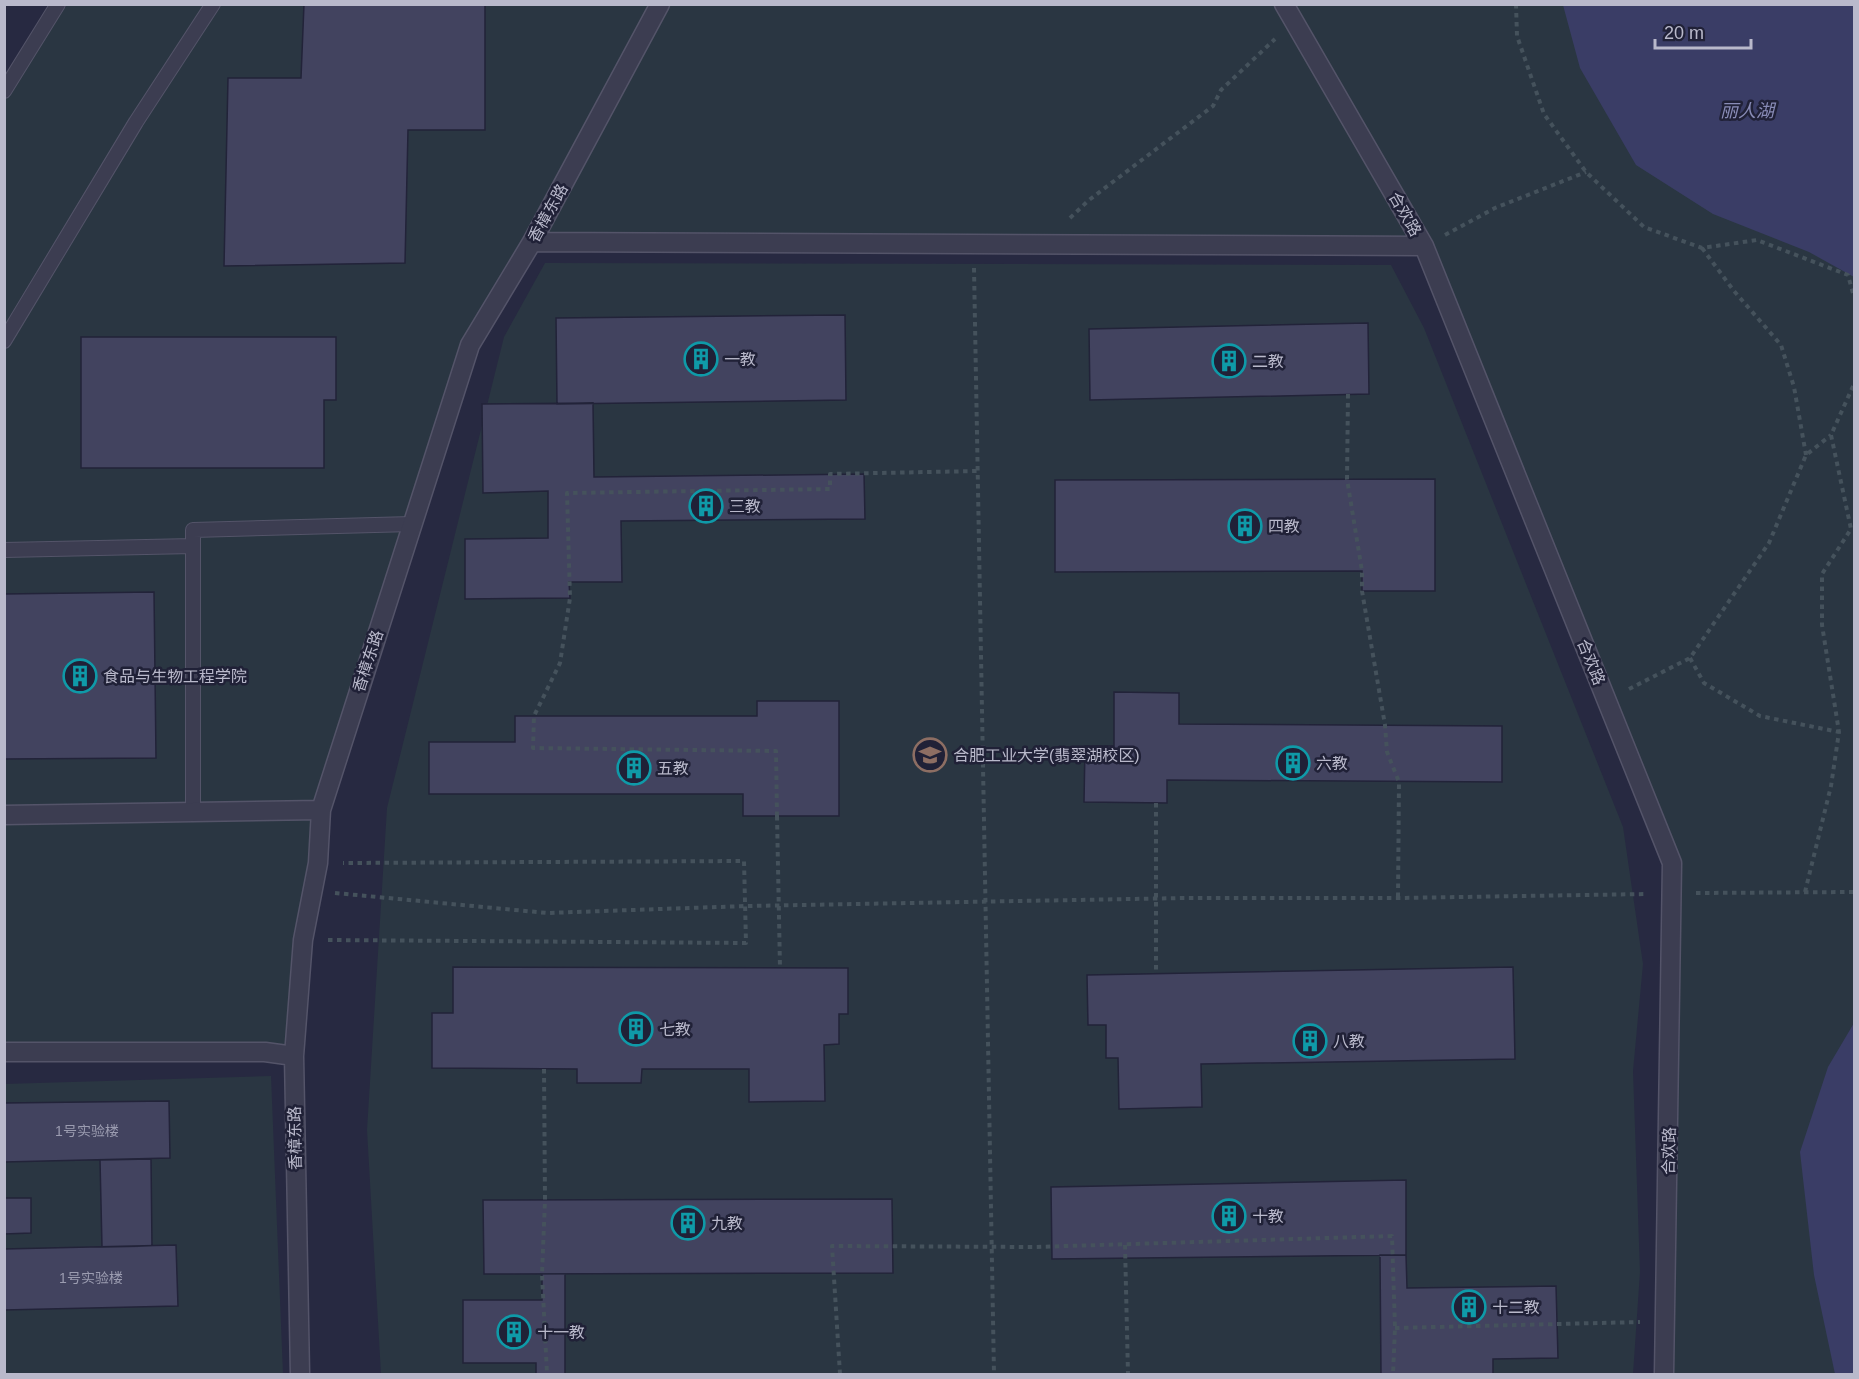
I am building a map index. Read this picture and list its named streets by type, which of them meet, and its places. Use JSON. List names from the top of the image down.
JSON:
{
  "streets": {
    "street": ["香樟东路", "合欢路"]
  },
  "water": ["丽人湖"],
  "places": {
    "building": [
      "一教",
      "二教",
      "三教",
      "四教",
      "食品与生物工程学院",
      "六教",
      "五教",
      "七教",
      "八教",
      "十教",
      "九教",
      "十二教",
      "十一教"
    ],
    "school or university": ["合肥工业大学(翡翠湖校区)"]
  },
  "house_numbers": ["1号实验楼", "1号实验楼"],
  "scale_bar": "20 m"
}
